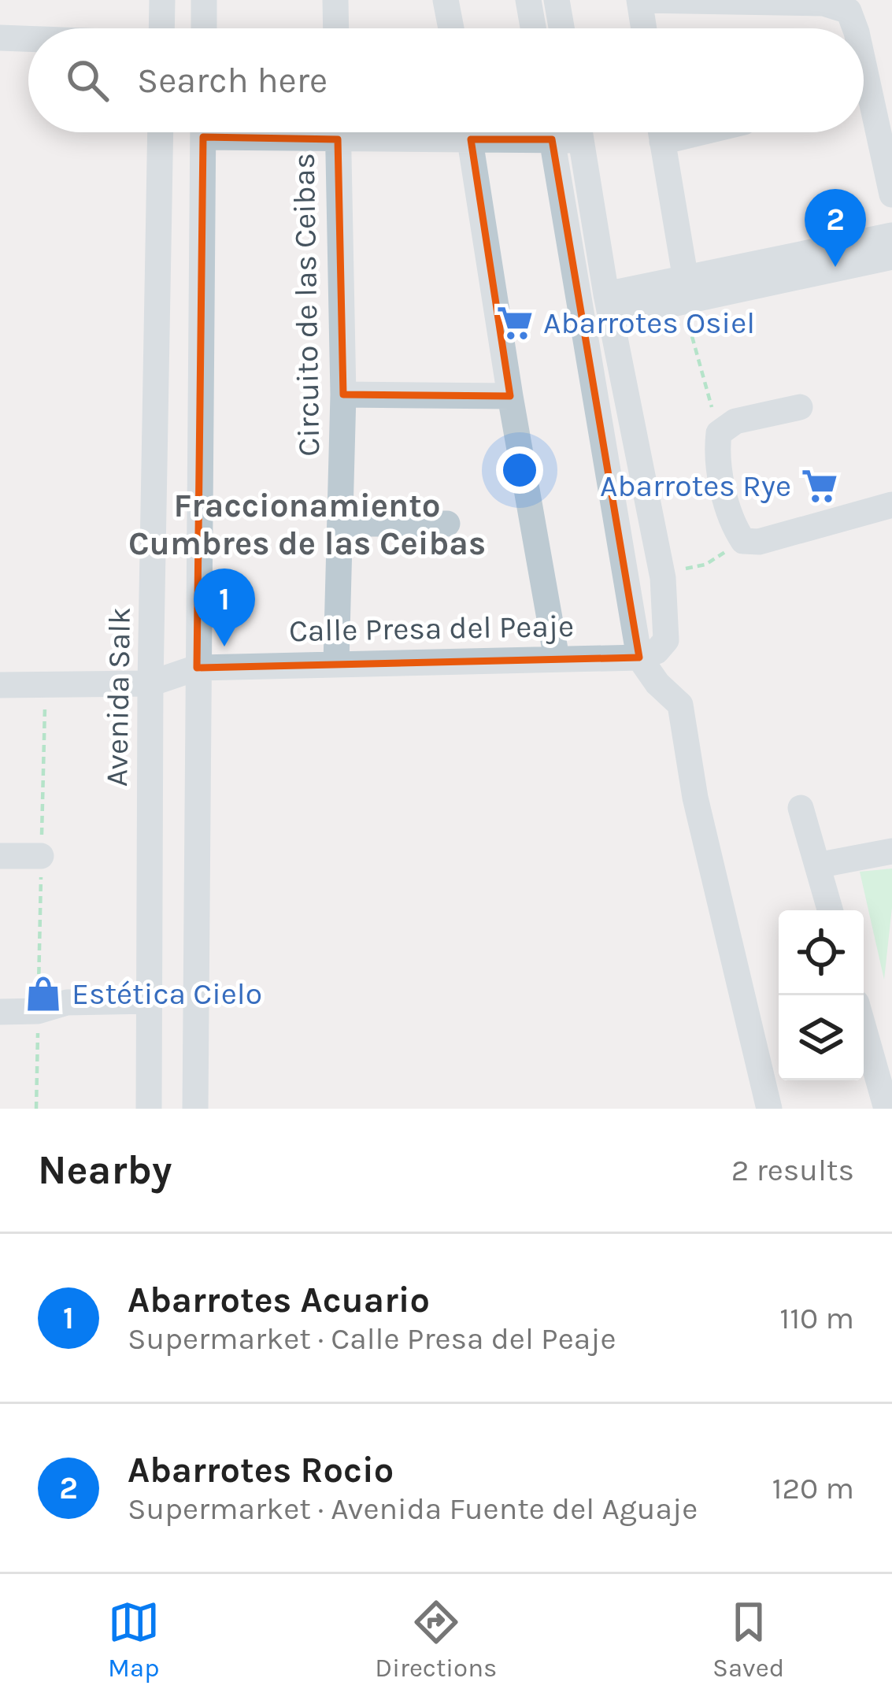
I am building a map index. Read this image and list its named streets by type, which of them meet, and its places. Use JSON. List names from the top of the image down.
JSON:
{
  "streets": {
    "street": ["Circuito de las Ceibas", "Calle Presa del Peaje", "Avenida Salk"]
  },
  "crossings": [
    ["Circuito de las Ceibas", "Calle Presa del Peaje"],
    ["Calle Presa del Peaje", "Avenida Salk"]
  ],
  "districts": ["Fraccionamiento Cumbres de las Ceibas"],
  "places": {
    "supermarket": ["Abarrotes Osiel", "Abarrotes Rye"],
    "shop": ["Estética Cielo"]
  },
  "page": {
    "search": "Search here",
    "pins": ["2", "1"],
    "heading": ["Nearby", "2 results"],
    "list": [
      {
        "mark": "1",
        "name": "Abarrotes Acuario",
        "note": "Supermarket · Calle Presa del Peaje",
        "value": "110 m"
      },
      {
        "mark": "2",
        "name": "Abarrotes Rocio",
        "note": "Supermarket · Avenida Fuente del Aguaje",
        "value": "120 m"
      }
    ],
    "nav": ["Map", "Directions", "Saved"]
  }
}
